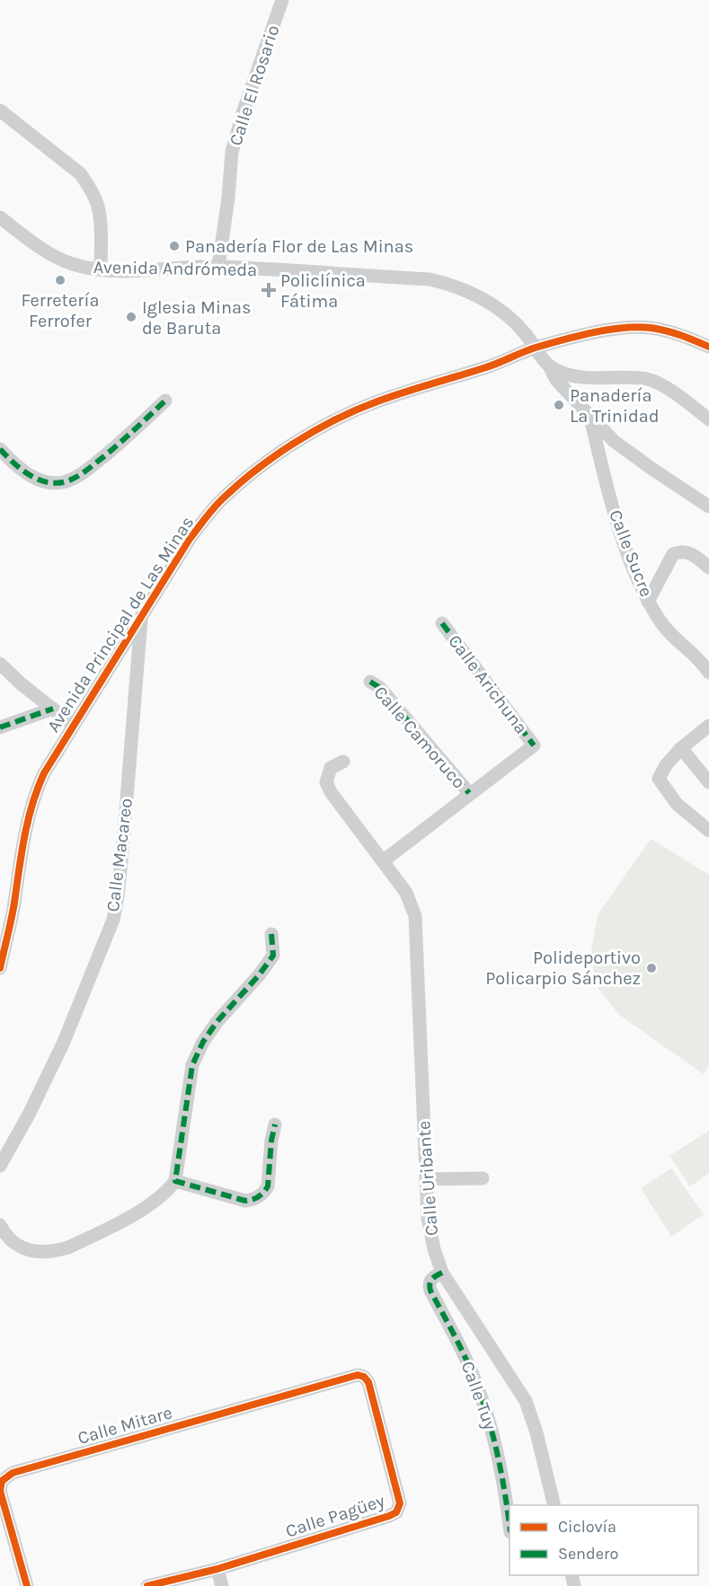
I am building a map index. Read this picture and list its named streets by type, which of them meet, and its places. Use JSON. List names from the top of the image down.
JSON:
{
  "streets": {
    "street": [
      "Calle El Rosario",
      "Avenida Andrómeda",
      "Calle Sucre",
      "Avenida Principal de Las Minas",
      "Calle Arichuna",
      "Calle Camoruco",
      "Calle Macareo",
      "Calle Uribante",
      "Calle Tuy",
      "Calle Mitare",
      "Calle Pagüey"
    ]
  },
  "crossings": [
    ["Calle El Rosario", "Avenida Andrómeda"],
    ["Avenida Andrómeda", "Calle Sucre"],
    ["Avenida Andrómeda", "Avenida Principal de Las Minas"],
    ["Avenida Principal de Las Minas", "Calle Macareo"],
    ["Calle Arichuna", "Calle Camoruco"],
    ["Calle Uribante", "Calle Tuy"],
    ["Calle Mitare", "Calle Pagüey"]
  ],
  "places": {
    "other": [
      "Panadería Flor de Las Minas",
      "Ferretería Ferrofer",
      "Iglesia Minas de Baruta",
      "Panadería La Trinidad",
      "Polideportivo Policarpio Sánchez"
    ],
    "health": ["Policlínica Fátima"]
  },
  "legend": ["Ciclovía", "Sendero"]
}
